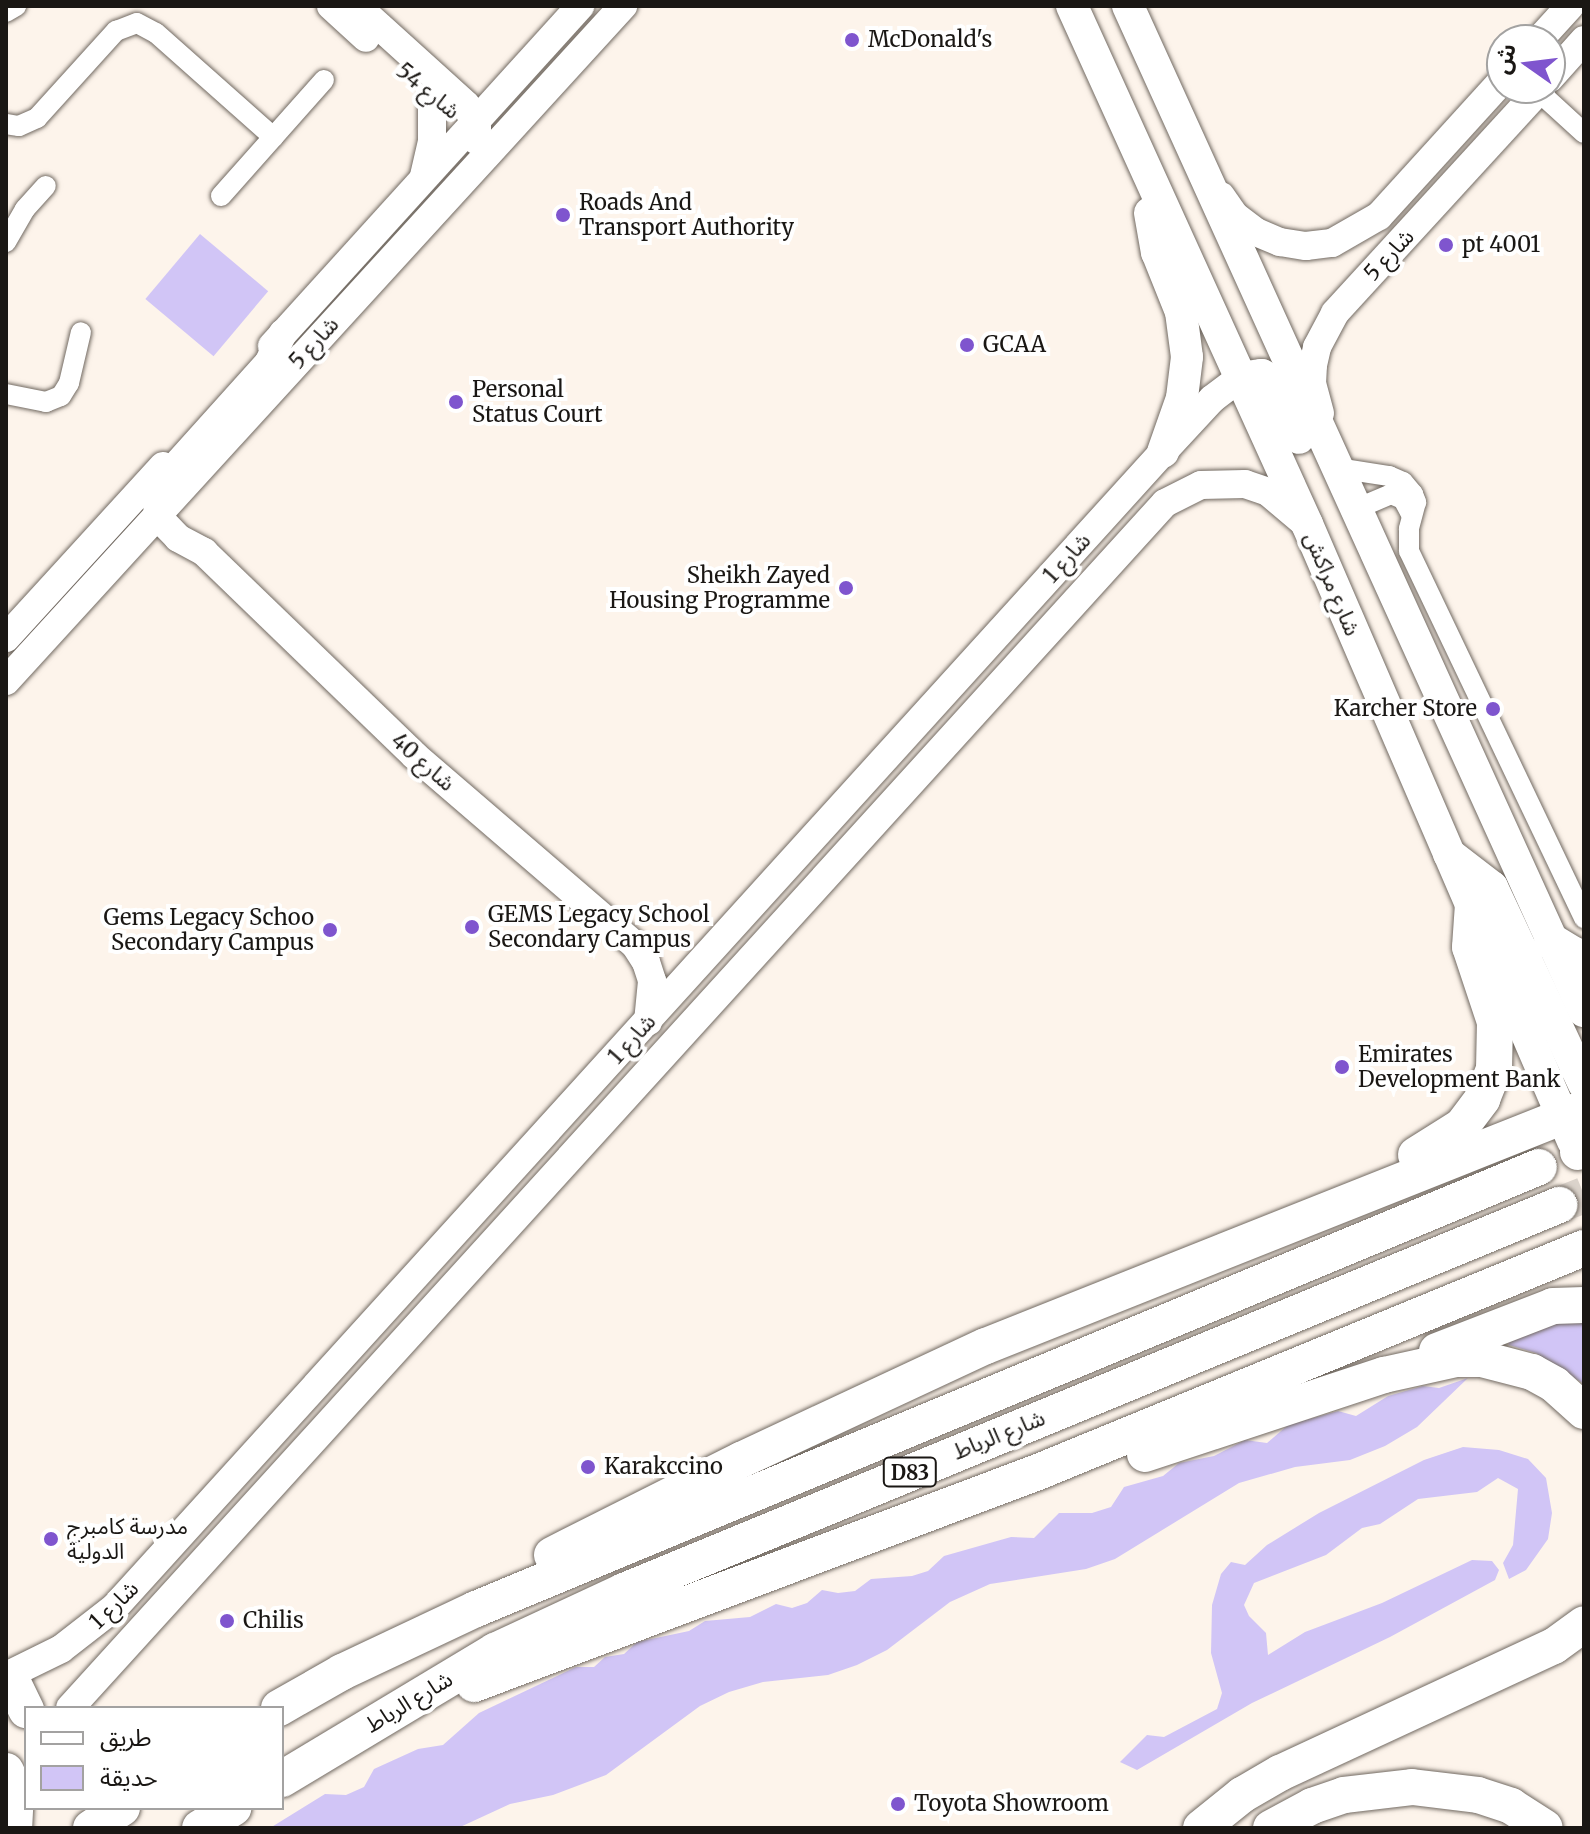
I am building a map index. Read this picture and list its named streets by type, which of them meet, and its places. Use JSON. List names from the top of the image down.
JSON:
{
  "streets": {
    "highway": ["شارع الرباط", "D83"],
    "main road": ["شارع مراكش"],
    "street": [
      "شارع 54",
      "شارع 5",
      "شارع 1",
      "شارع 40"
    ]
  },
  "crossings": [
    ["شارع 54", "شارع 5"],
    ["شارع 5", "شارع 40"],
    ["شارع 1", "شارع مراكش"],
    ["شارع 1", "شارع 40"]
  ],
  "places": [
    "McDonald's",
    "Roads And Transport Authority",
    "pt 4001",
    "GCAA",
    "Personal Status Court",
    "Sheikh Zayed Housing Programme",
    "Karcher Store",
    "GEMS Legacy School Secondary Campus",
    "Gems Legacy Schoo Secondary Campus",
    "Emirates Development Bank",
    "Karakccino",
    "مدرسة كامبرج الدولية",
    "Chilis",
    "Toyota Showroom"
  ],
  "legend": ["طريق", "حديقة"],
  "north": "left"
}
